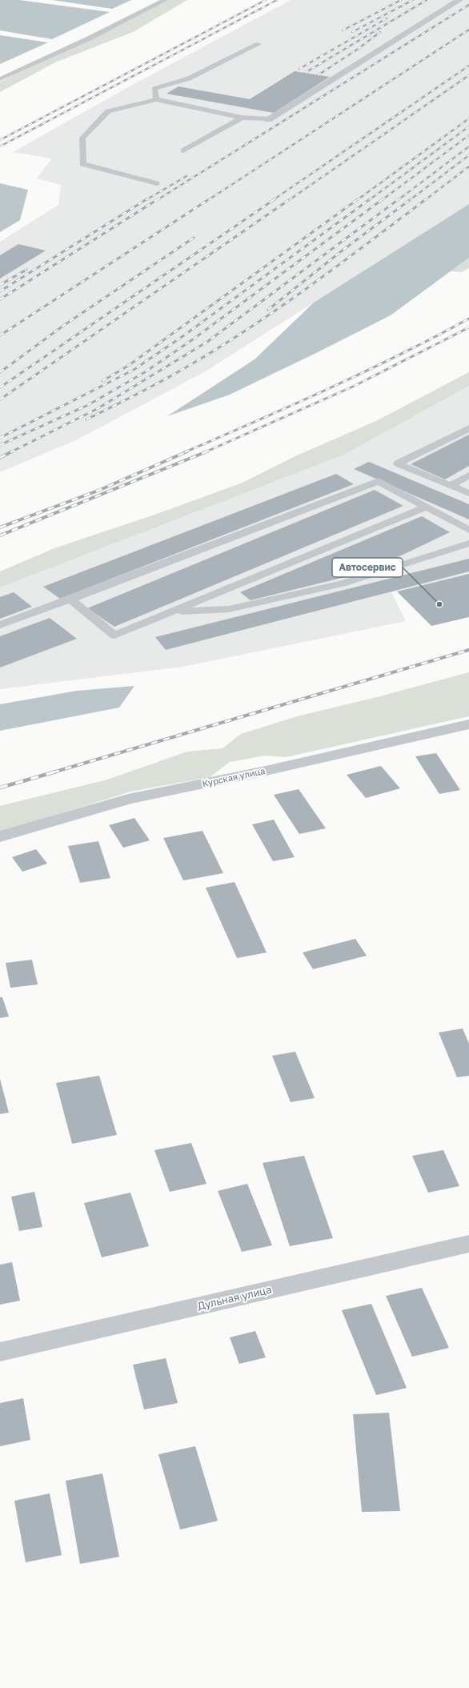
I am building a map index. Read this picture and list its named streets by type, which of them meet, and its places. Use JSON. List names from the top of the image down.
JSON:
{
  "streets": {
    "street": ["Курская улица", "Дульная улица"]
  },
  "places": ["Автосервис"]
}
